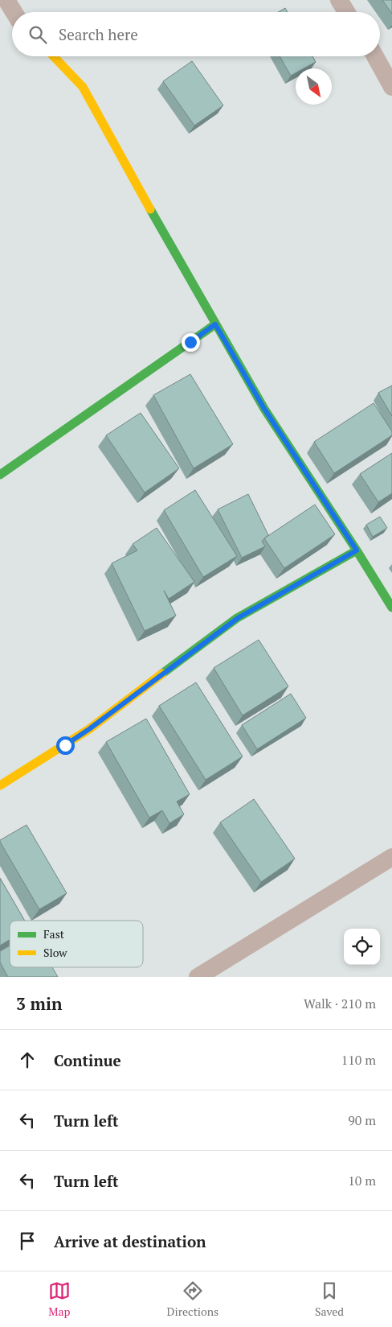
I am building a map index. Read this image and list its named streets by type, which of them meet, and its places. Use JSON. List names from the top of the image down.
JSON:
{
  "legend": ["Fast", "Slow"],
  "north": "bottom right",
  "page": {
    "search": "Search here",
    "heading": ["3 min", "Walk · 210 m"],
    "list": [
      ["Continue", "110 m"],
      ["Turn left", "90 m"],
      ["Turn left", "10 m"],
      "Arrive at destination"
    ],
    "nav": ["Map", "Directions", "Saved"]
  }
}
